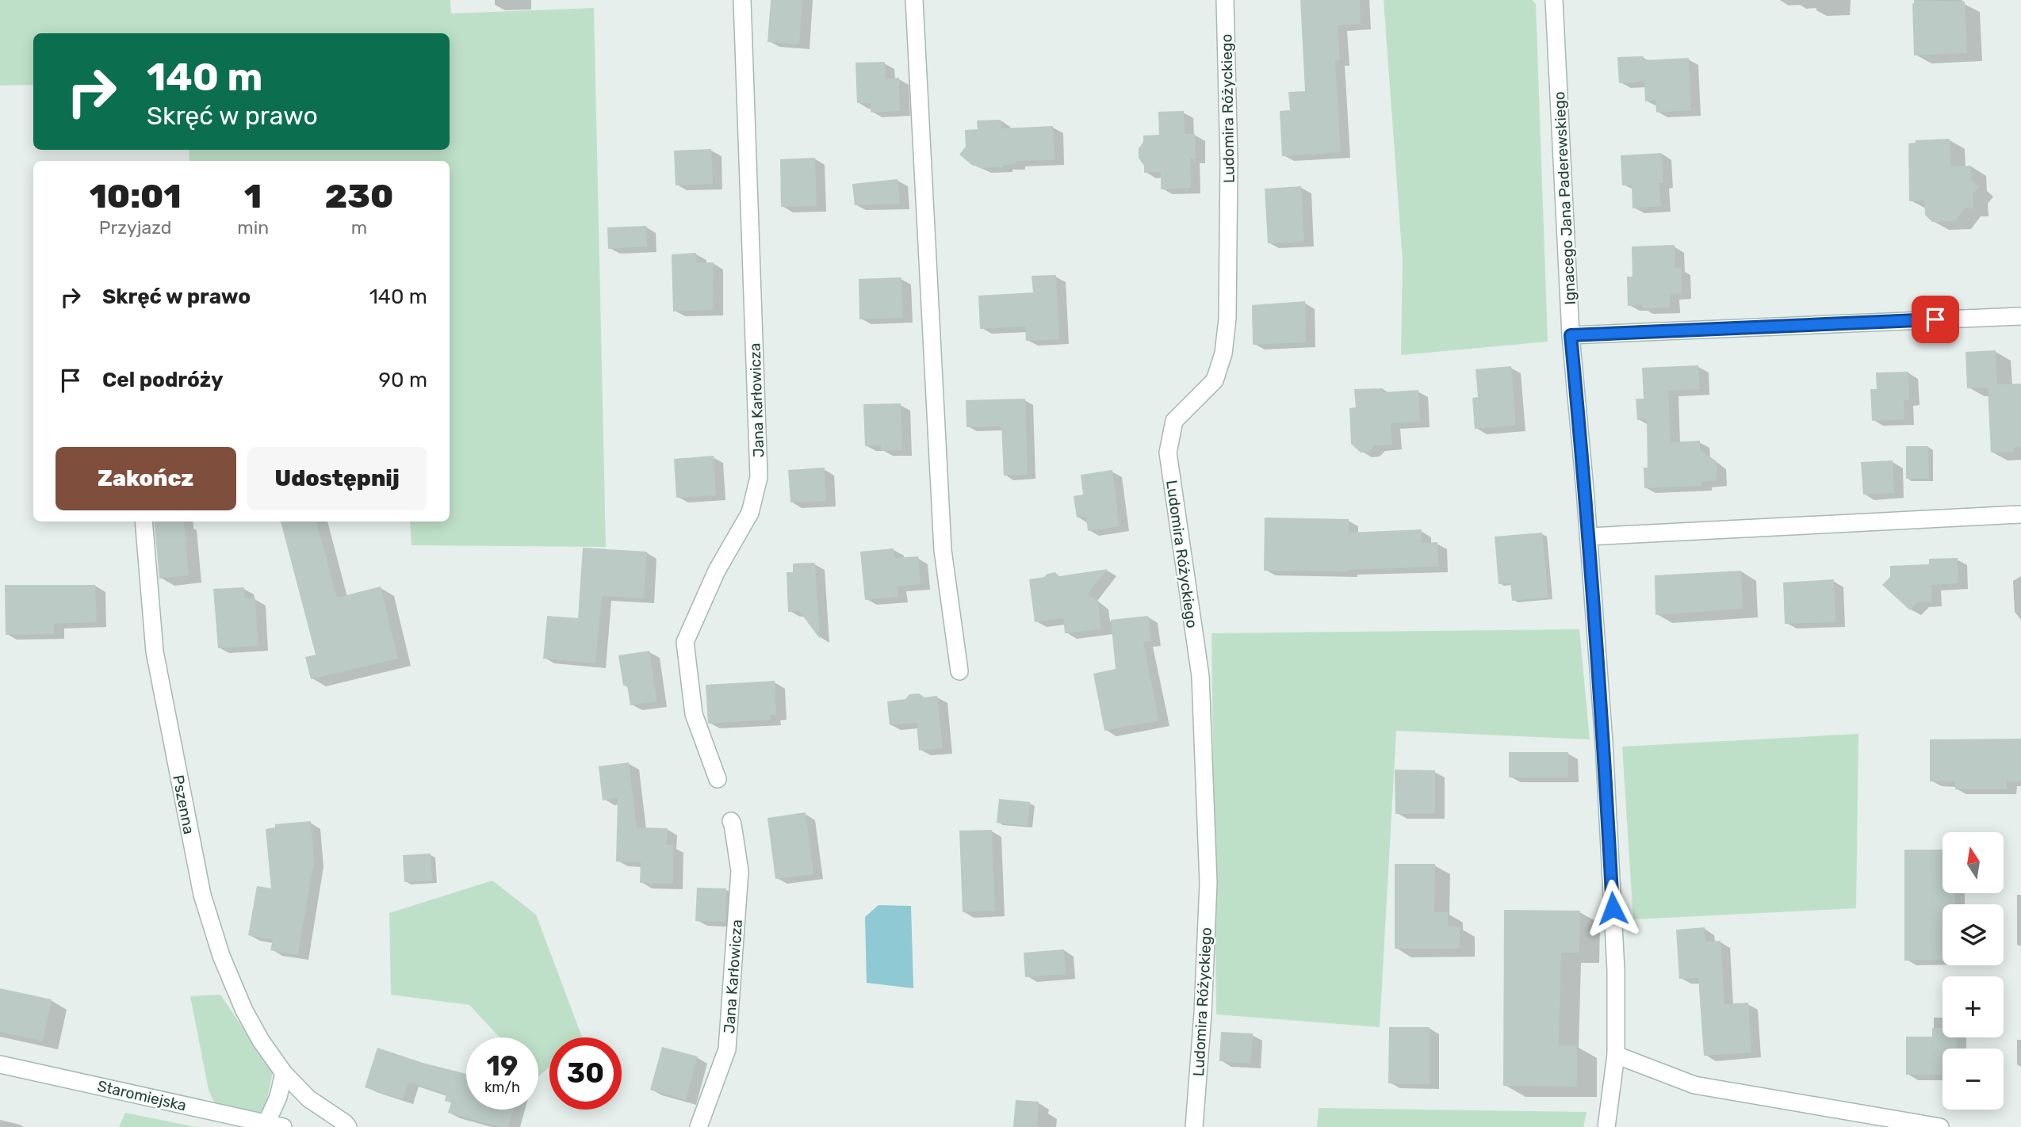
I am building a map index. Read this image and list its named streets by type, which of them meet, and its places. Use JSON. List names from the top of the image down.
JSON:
{
  "streets": {
    "street": [
      "Ludomira Różyckiego",
      "Ignacego Jana Paderewskiego",
      "Jana Karłowicza",
      "Pszenna",
      "Staromiejska"
    ]
  },
  "north": "top",
  "page": {
    "turn": ["140 m", "Skręć w prawo"],
    "eta": [
      "10:01",
      "Przyjazd",
      "1",
      "min",
      "230",
      "m"
    ],
    "list": [
      {
        "name": "Skręć w prawo",
        "value": "140 m"
      },
      {
        "name": "Cel podróży",
        "value": "90 m"
      }
    ],
    "buttons": ["Zakończ", "Udostępnij"],
    "map_buttons": ["+", "−"],
    "speed": "19 km/h",
    "limit": "30"
  }
}
